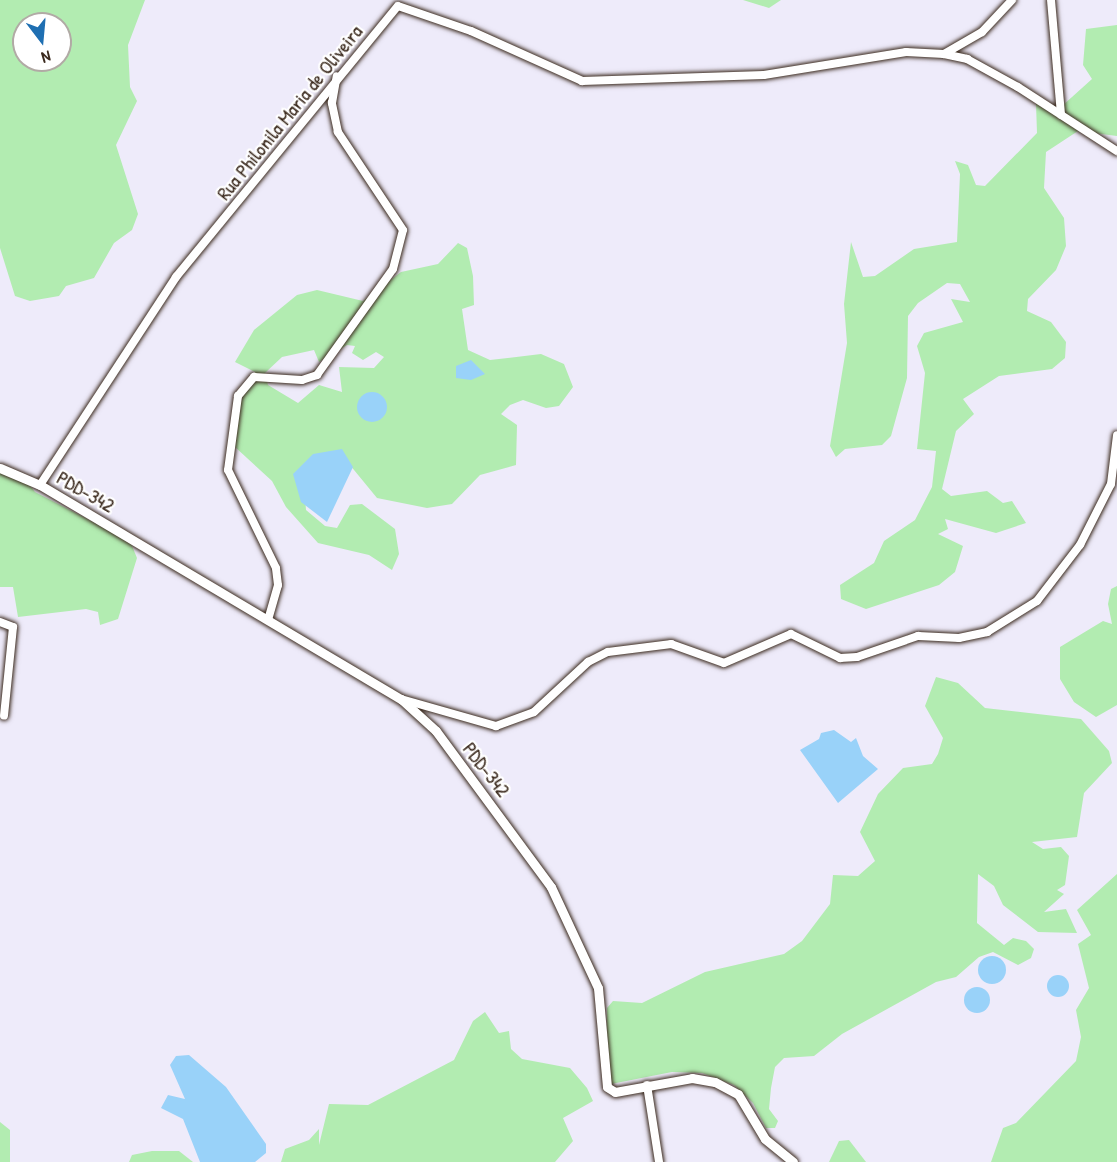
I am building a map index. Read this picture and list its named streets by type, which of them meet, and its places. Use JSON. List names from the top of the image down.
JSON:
{
  "streets": {
    "street": ["Rua Philonila Maria de Oliveira", "PDD-342"]
  },
  "crossings": [
    ["Rua Philonila Maria de Oliveira", "PDD-342"]
  ],
  "north": "bottom"
}
